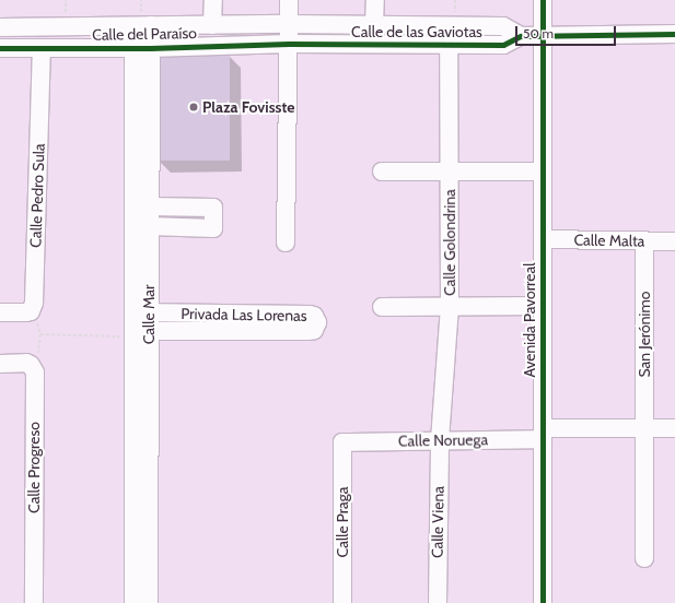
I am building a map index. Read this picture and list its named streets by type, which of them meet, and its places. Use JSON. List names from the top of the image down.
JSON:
{
  "streets": {
    "street": [
      "Calle de las Gaviotas",
      "Calle del Paraíso",
      "Calle Pedro Sula",
      "Calle Malta",
      "Calle Golondrina",
      "Calle Mar",
      "Privada Las Lorenas",
      "Avenida Pavorreal",
      "San Jerónimo",
      "Calle Noruega",
      "Calle Progreso",
      "Calle Praga",
      "Calle Viena"
    ]
  },
  "crossings": [
    ["Calle de las Gaviotas", "Calle del Paraíso"],
    ["Calle de las Gaviotas", "Calle Golondrina"],
    ["Calle de las Gaviotas", "Avenida Pavorreal"],
    ["Calle del Paraíso", "Calle Pedro Sula"],
    ["Calle del Paraíso", "Calle Mar"],
    ["Calle Malta", "Avenida Pavorreal"],
    ["Calle Malta", "San Jerónimo"],
    ["Calle Golondrina", "Calle Noruega"],
    ["Calle Golondrina", "Calle Viena"],
    ["Calle Mar", "Privada Las Lorenas"],
    ["Avenida Pavorreal", "Calle Noruega"],
    ["San Jerónimo", "Calle Noruega"],
    ["Calle Noruega", "Calle Praga"],
    ["Calle Noruega", "Calle Viena"]
  ],
  "places": ["Plaza Fovisste"],
  "scale_bar": "50 m"
}
